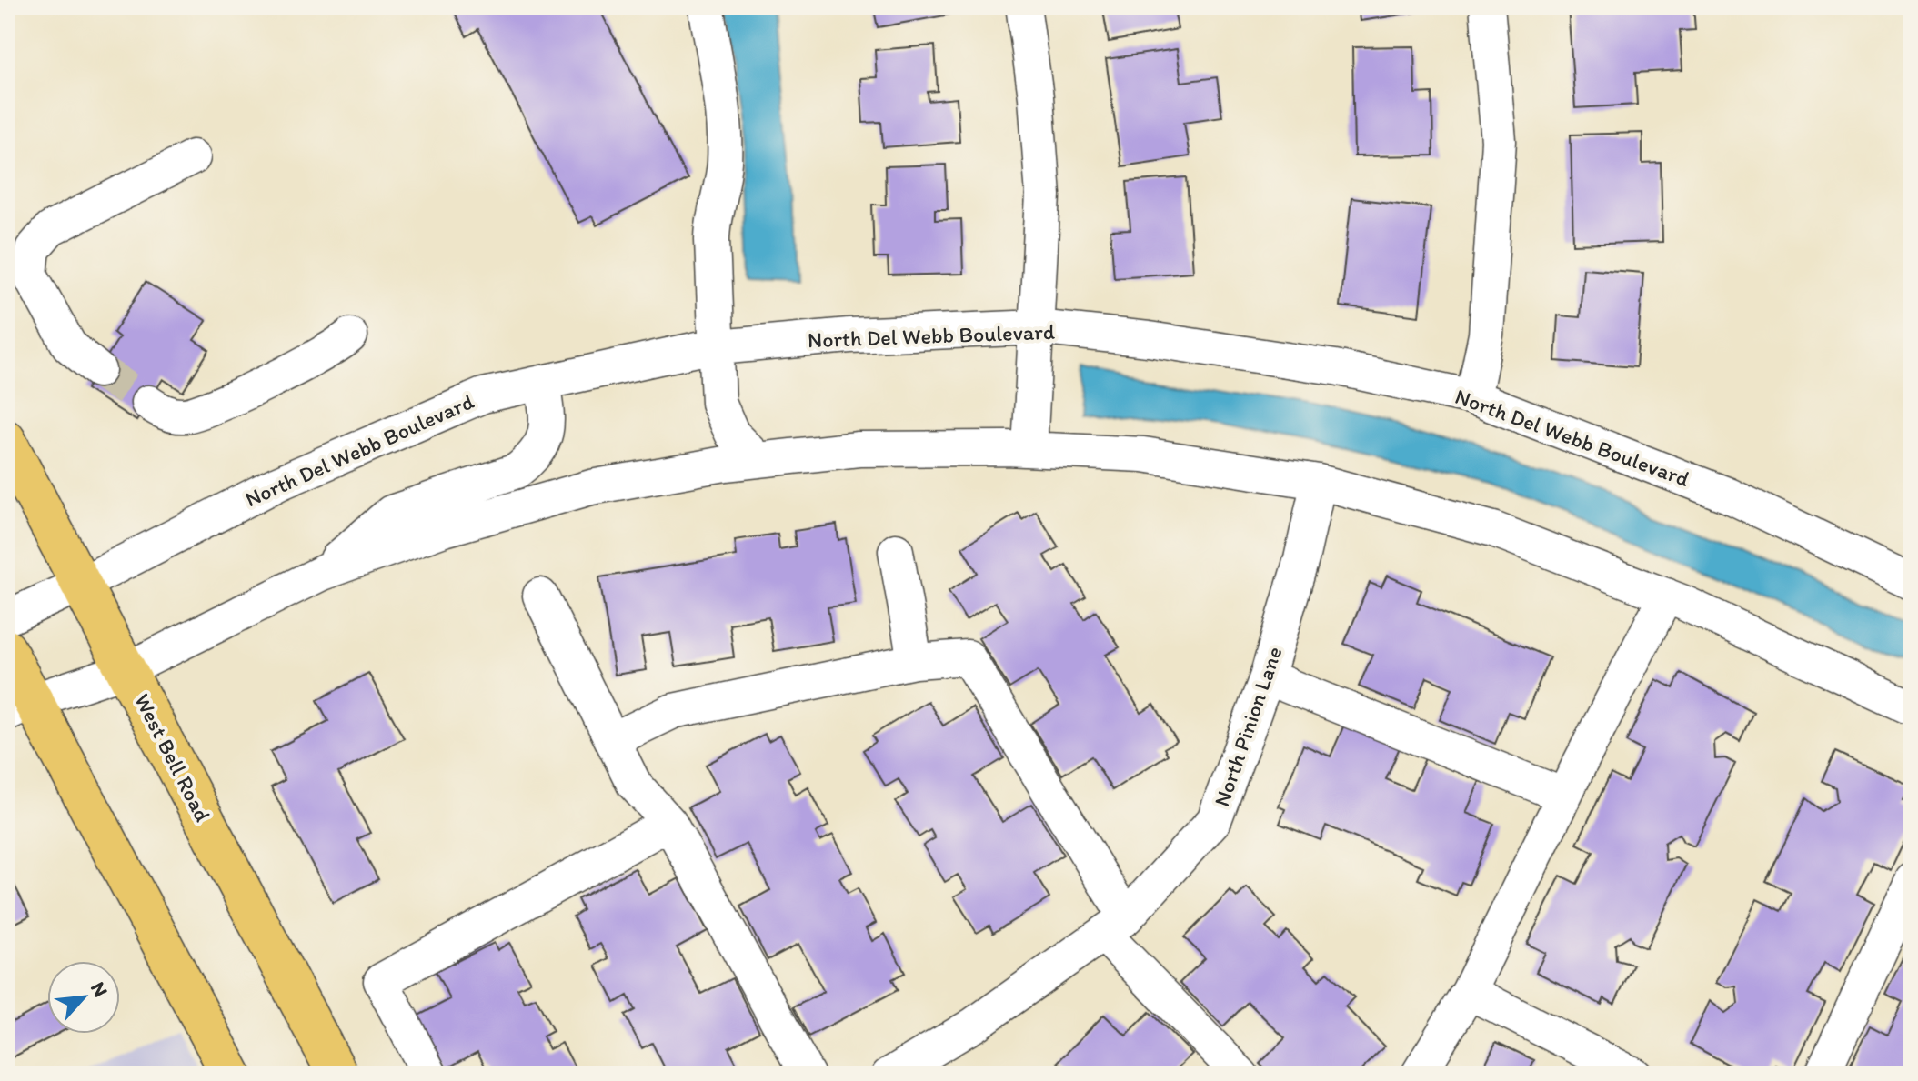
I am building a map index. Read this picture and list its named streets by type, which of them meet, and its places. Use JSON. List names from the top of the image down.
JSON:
{
  "streets": {
    "main road": ["West Bell Road"],
    "street": ["North Del Webb Boulevard", "North Pinion Lane"]
  },
  "crossings": [
    ["North Del Webb Boulevard", "West Bell Road"]
  ],
  "north": "top right"
}
